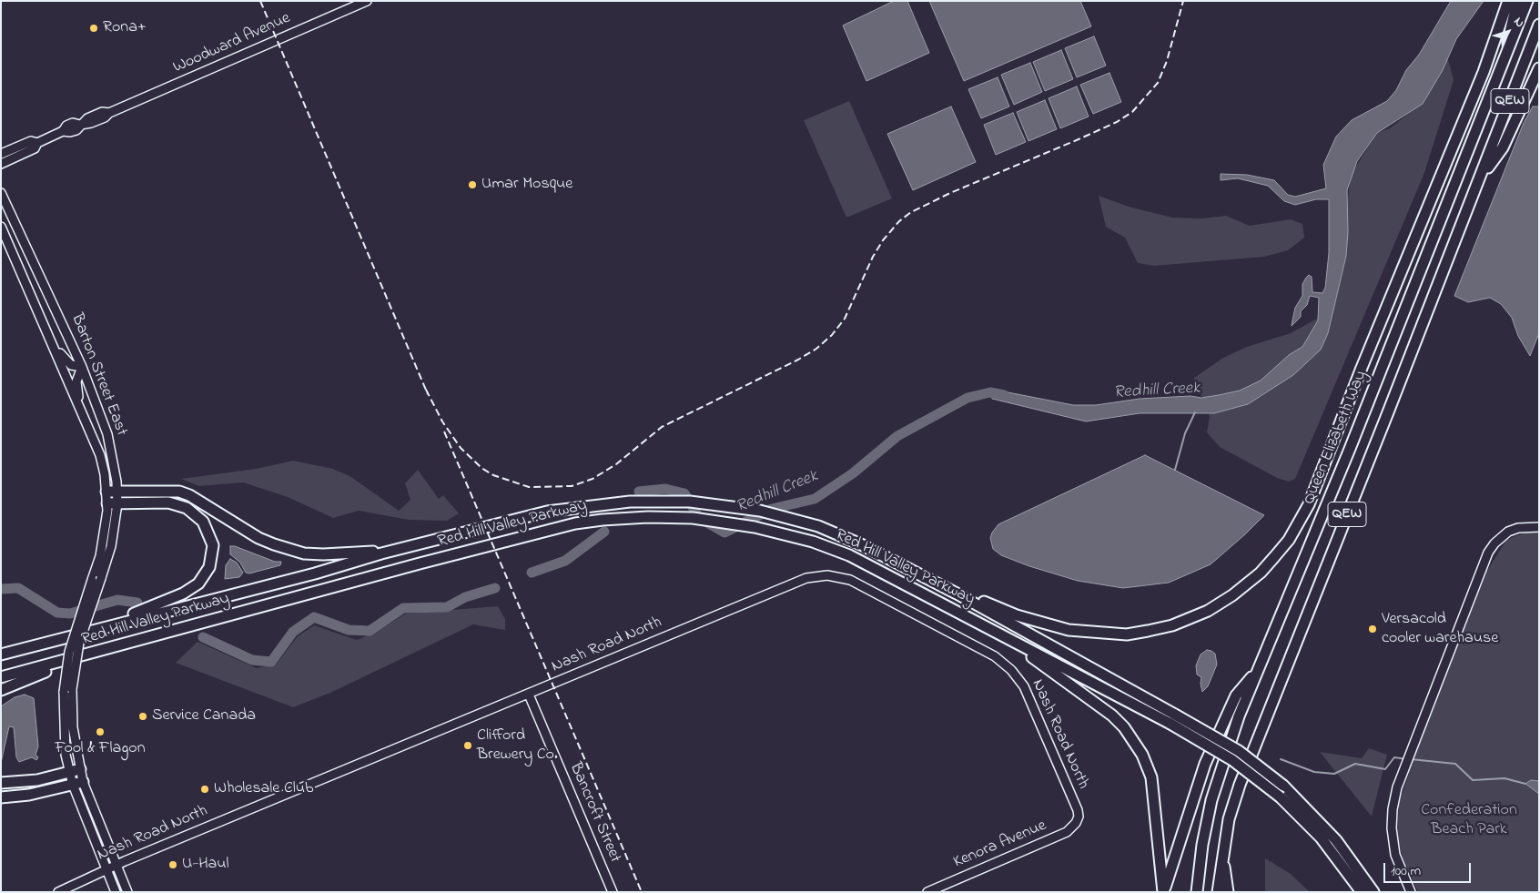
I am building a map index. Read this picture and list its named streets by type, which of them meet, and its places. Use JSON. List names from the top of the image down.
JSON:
{
  "streets": {
    "highway": ["QEW", "Queen Elizabeth Way", "Red Hill Valley Parkway"],
    "main road": [
      "Woodward Avenue",
      "Barton Street East",
      "Nash Road North",
      "Bancroft Street",
      "Kenora Avenue"
    ]
  },
  "crossings": [
    ["Barton Street East", "Nash Road North"],
    ["Nash Road North", "Bancroft Street"],
    ["Nash Road North", "Kenora Avenue"]
  ],
  "water": ["Redhill Creek"],
  "parks": ["Confederation Beach Park"],
  "places": [
    "Rona+",
    "Umar Mosque",
    "Versacold cooler warehause",
    "Service Canada",
    "Fool & Flagon",
    "Clifford Brewery Co.",
    "Wholesale Club",
    "U-Haul"
  ],
  "scale_bar": "100 m",
  "north": "top right"
}
